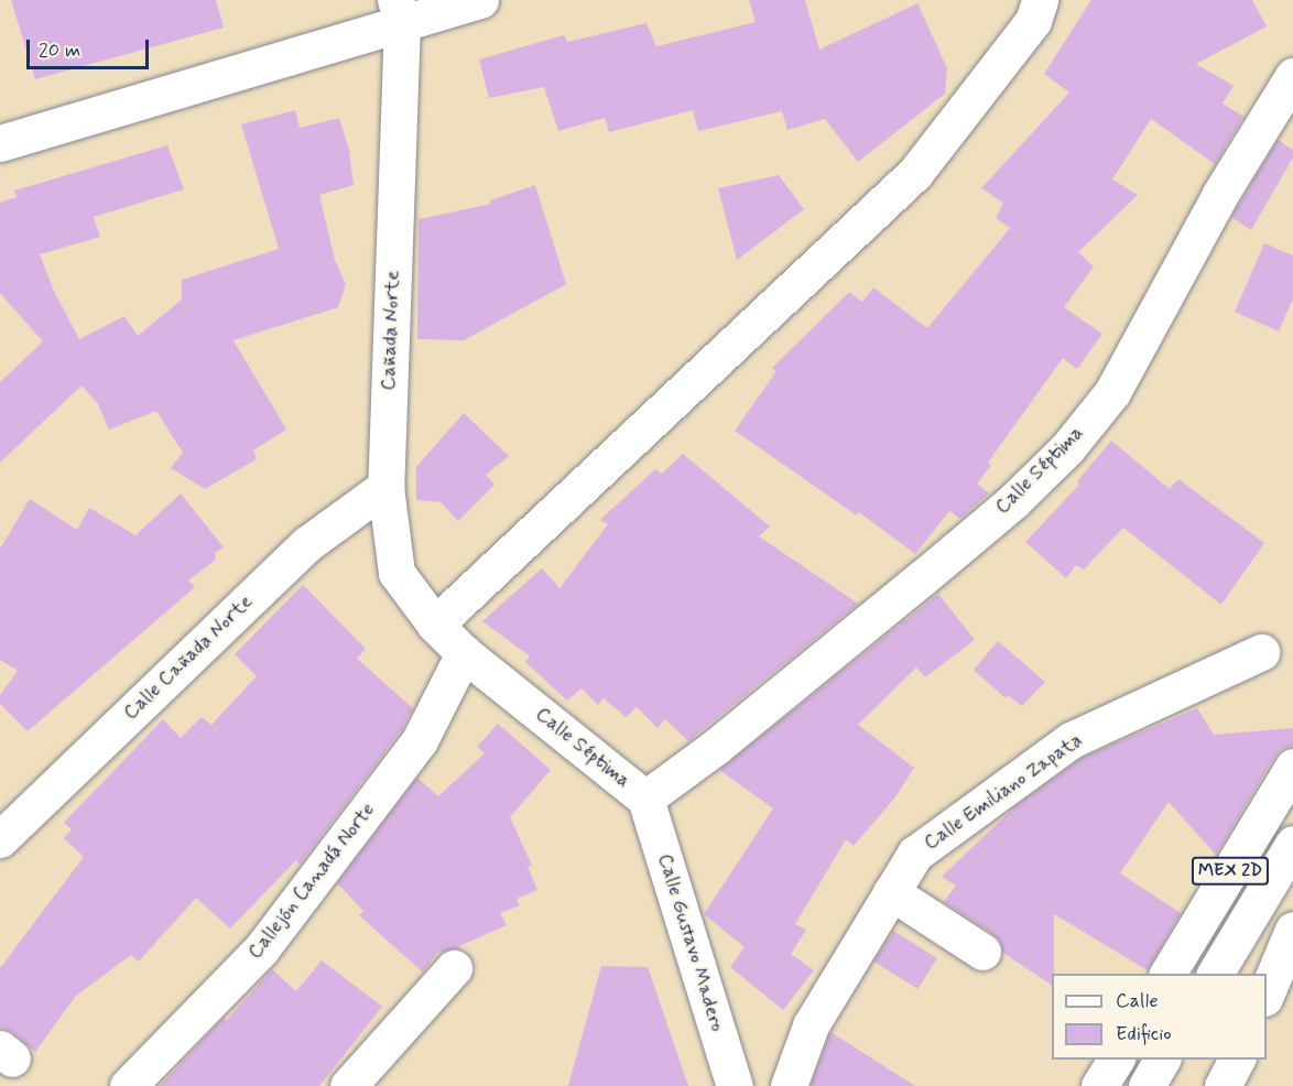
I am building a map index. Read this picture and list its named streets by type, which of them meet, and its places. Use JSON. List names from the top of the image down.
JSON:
{
  "streets": {
    "main road": [
      "Cañada Norte",
      "Calle Séptima",
      "Calle Cañada Norte",
      "Calle Emiliano Zapata",
      "MEX 2D",
      "Callejón Canadá Norte",
      "Calle Gustavo Madero"
    ]
  },
  "crossings": [
    ["Cañada Norte", "Calle Séptima"],
    ["Cañada Norte", "Calle Cañada Norte"],
    ["Calle Séptima", "Callejón Canadá Norte"],
    ["Calle Séptima", "Calle Gustavo Madero"]
  ],
  "legend": ["Calle", "Edificio"],
  "scale_bar": "20 m"
}
